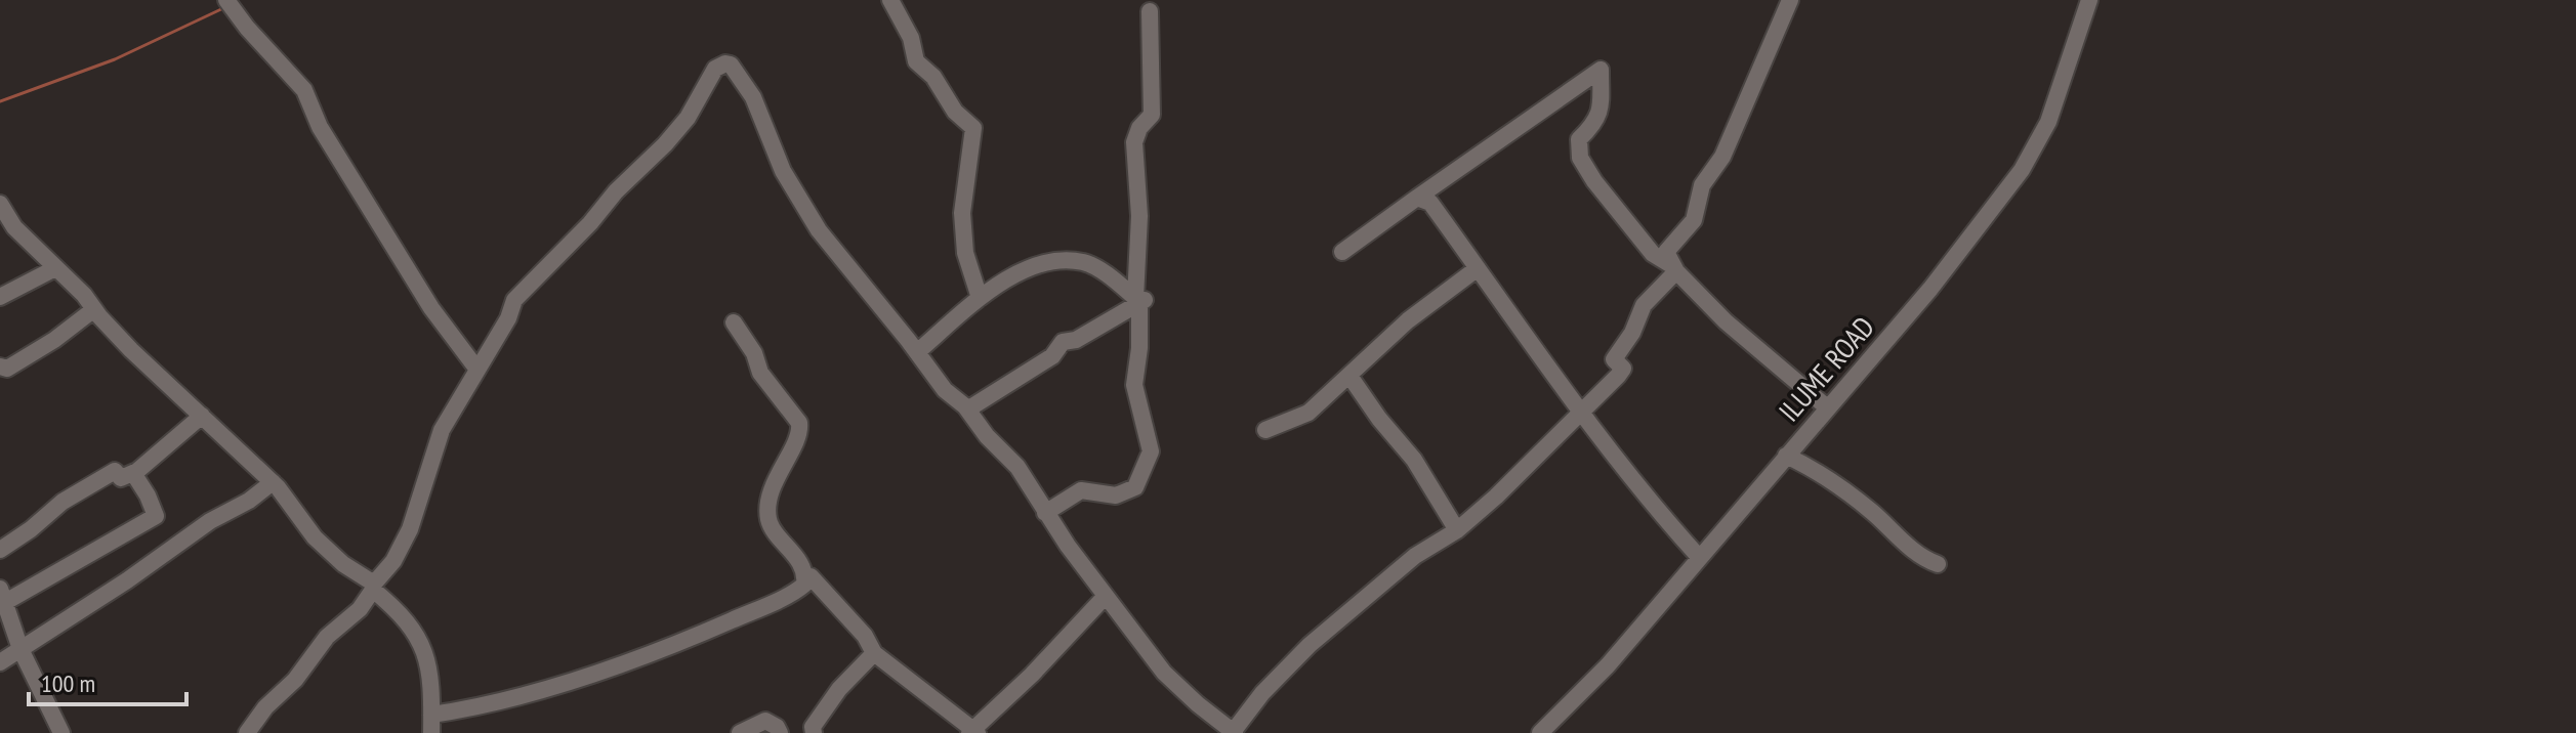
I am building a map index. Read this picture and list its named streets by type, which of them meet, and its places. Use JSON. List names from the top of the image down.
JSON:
{
  "streets": {
    "street": ["ILUME ROAD"]
  },
  "scale_bar": "100 m"
}
